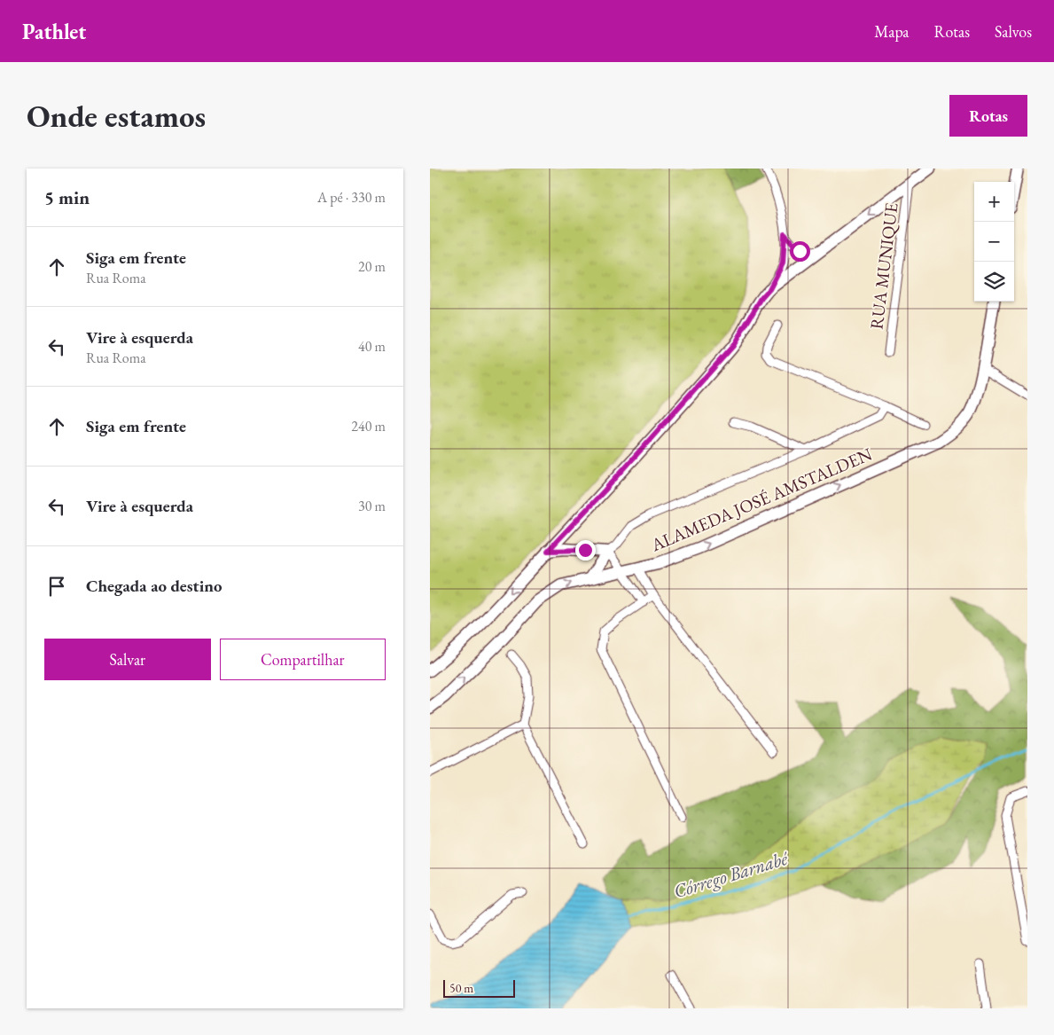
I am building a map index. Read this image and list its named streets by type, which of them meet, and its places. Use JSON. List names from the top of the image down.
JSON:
{
  "streets": {
    "street": ["RUA MUNIQUE", "ALAMEDA JOSÉ AMSTALDEN"]
  },
  "water": ["Córrego Barnabé"],
  "scale_bar": "50 m",
  "page": {
    "header": "Pathlet",
    "nav": ["Mapa", "Rotas", "Salvos"],
    "buttons": [
      "Rotas",
      ["Salvar", "Compartilhar"]
    ],
    "title": "Onde estamos",
    "heading": ["5 min", "A pé · 330 m"],
    "map_buttons": ["+", "−"],
    "list": [
      ["Siga em frente", "Rua Roma", "20 m"],
      ["Vire à esquerda", "Rua Roma", "40 m"],
      ["Siga em frente", "240 m"],
      ["Vire à esquerda", "30 m"],
      "Chegada ao destino"
    ],
    "scale": "50 m"
  }
}
